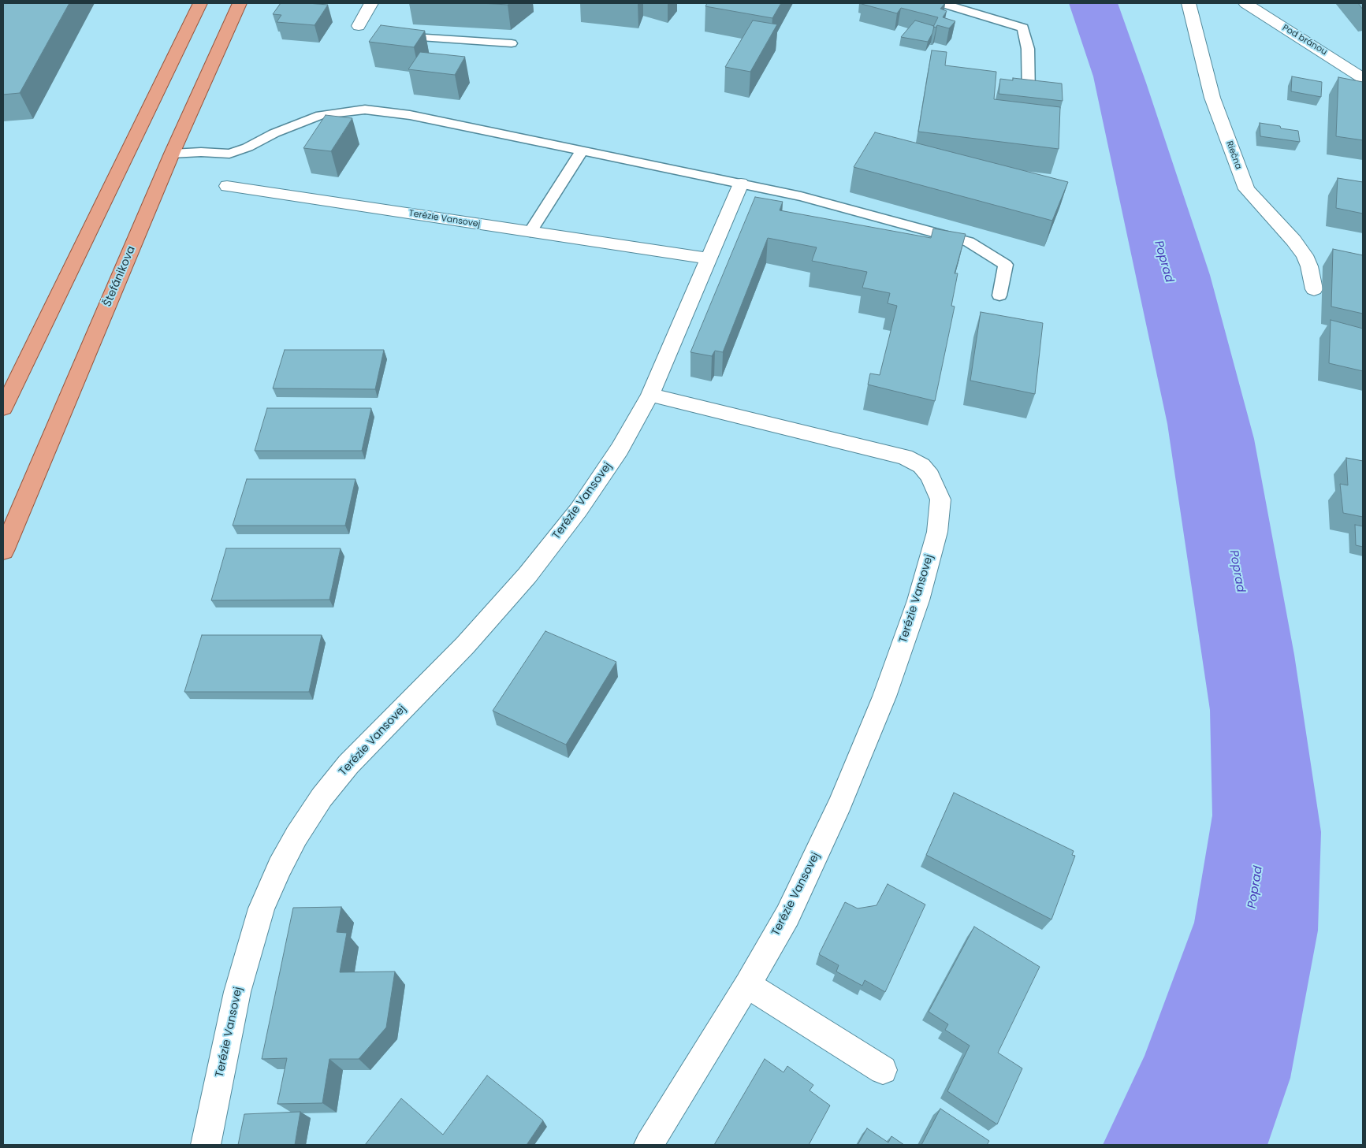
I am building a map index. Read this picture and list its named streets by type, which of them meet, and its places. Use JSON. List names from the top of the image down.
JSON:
{
  "streets": {
    "main road": ["Štefánikova"],
    "street": ["Pod bránou", "Riečna", "Terézie Vansovej"]
  },
  "water": ["Poprad"]
}
